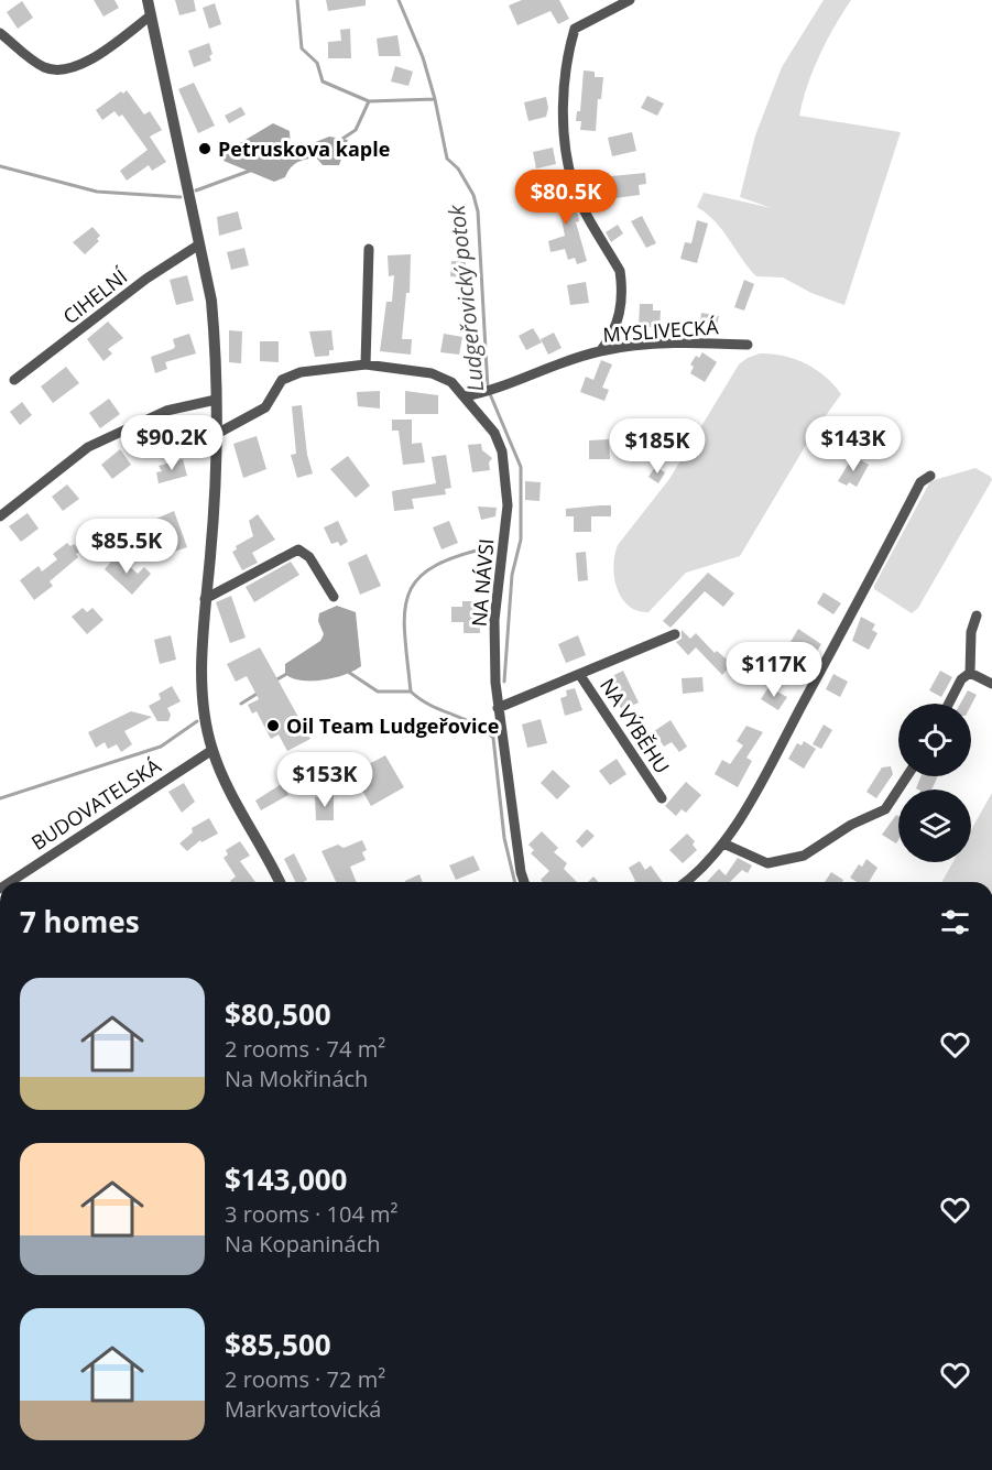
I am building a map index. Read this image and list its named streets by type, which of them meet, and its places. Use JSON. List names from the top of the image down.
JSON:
{
  "streets": {
    "street": [
      "CIHELNÍ",
      "MYSLIVECKÁ",
      "NA NÁVSI",
      "NA VÝBĚHU",
      "BUDOVATELSKÁ"
    ]
  },
  "crossings": [
    ["MYSLIVECKÁ", "NA NÁVSI"],
    ["NA NÁVSI", "NA VÝBĚHU"]
  ],
  "water": ["Ludgeřovický potok"],
  "places": ["Petruskova kaple", "Oil Team Ludgeřovice"],
  "page": {
    "price": [
      "$80.5K",
      "$90.2K",
      "$143K",
      "$185K",
      "$85.5K",
      "$117K",
      "$153K"
    ],
    "heading": "7 homes",
    "list": [
      {
        "name": "$80,500",
        "note": "2 rooms · 74 m² · Na Mokřinách"
      },
      {
        "name": "$143,000",
        "note": "3 rooms · 104 m² · Na Kopaninách"
      },
      {
        "name": "$85,500",
        "note": "2 rooms · 72 m² · Markvartovická"
      }
    ]
  }
}
